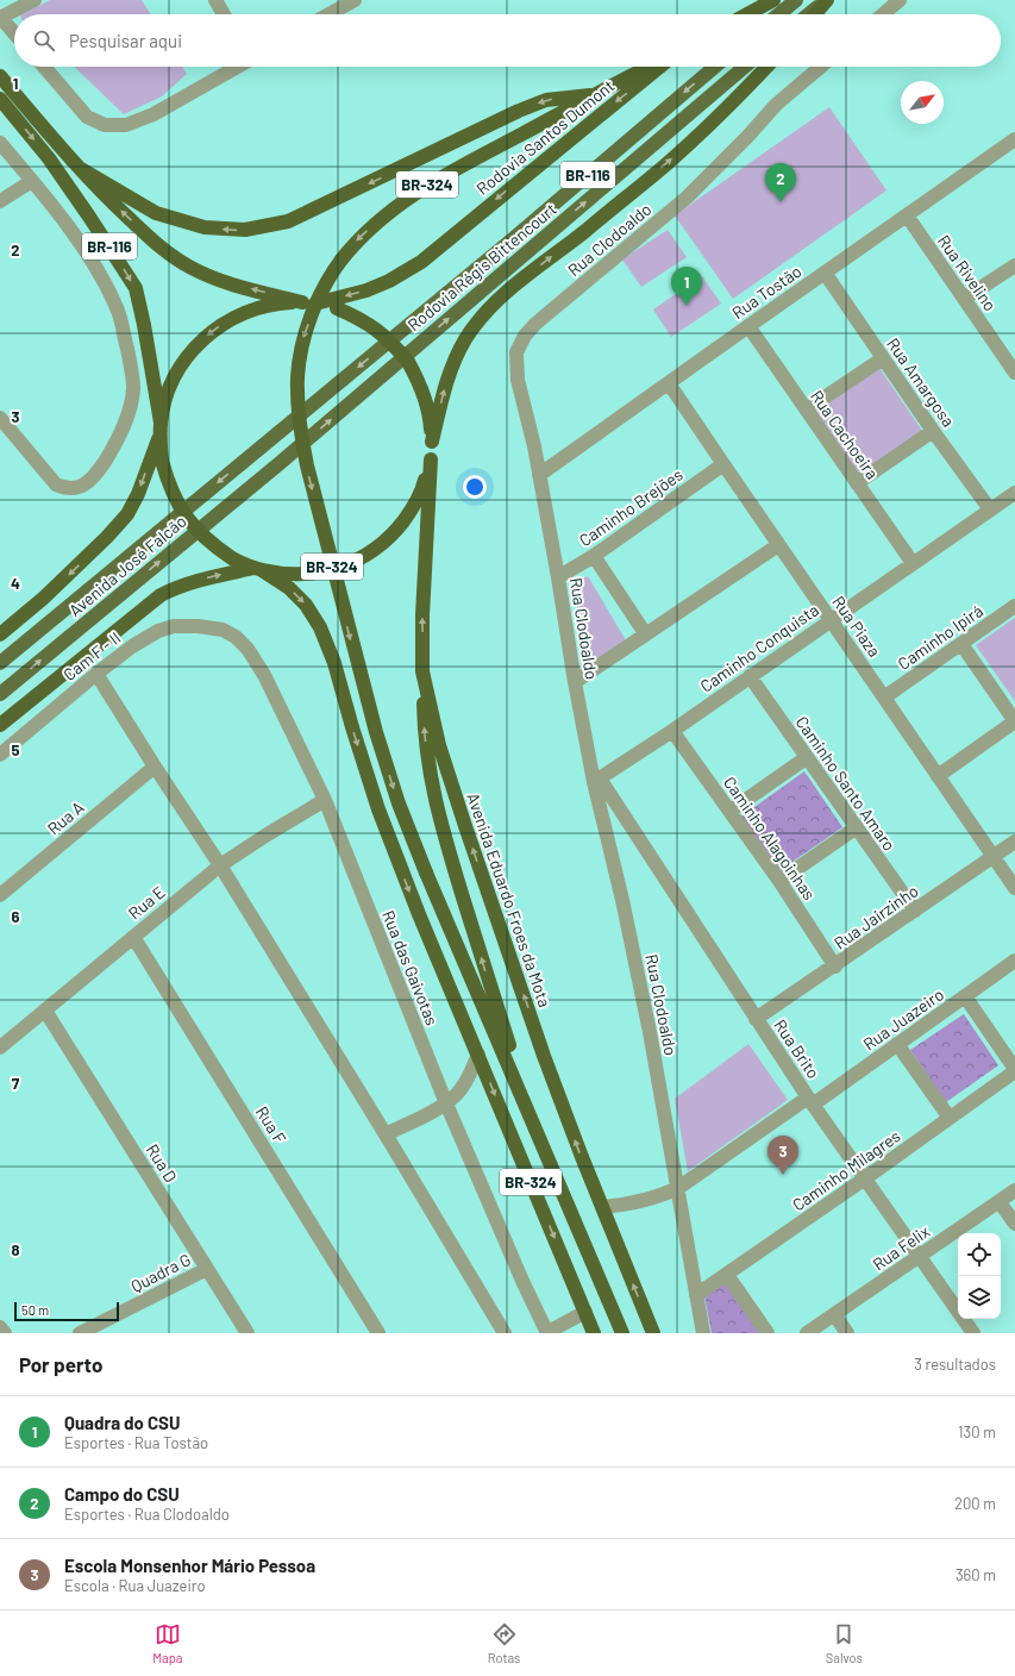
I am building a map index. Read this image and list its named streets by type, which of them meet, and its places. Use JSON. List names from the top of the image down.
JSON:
{
  "streets": {
    "highway": [
      "Rodovia Santos Dumont",
      "BR-116",
      "BR-324",
      "Avenida Eduardo Froes da Mota"
    ],
    "main road": ["Rodovia Régis Bittencourt", "Avenida José Falcão"],
    "street": [
      "Rua Clodoaldo",
      "Rua Rivelino",
      "Rua Tostão",
      "Rua Amargosa",
      "Rua Cachoeira",
      "Caminho Brejões",
      "Rua Piaza",
      "Caminho Ipirá",
      "Caminho Conquista",
      "Cam F - II",
      "Caminho Santo Amaro",
      "Rua A",
      "Caminho Alagoinhas",
      "Rua E",
      "Rua Jairzinho",
      "Rua das Gaivotas",
      "Rua Juazeiro",
      "Rua Brito",
      "Rua F",
      "Rua D",
      "Caminho Milagres",
      "Rua Felix",
      "Quadra G"
    ]
  },
  "crossings": [
    ["Rodovia Santos Dumont", "Avenida Eduardo Froes da Mota"],
    ["BR-116", "Avenida Eduardo Froes da Mota"],
    ["BR-324", "Avenida Eduardo Froes da Mota"],
    ["Rua Clodoaldo", "Rua Tostão"],
    ["Rua Clodoaldo", "Caminho Brejões"],
    ["Rua Clodoaldo", "Caminho Conquista"],
    ["Rua Clodoaldo", "Rua Juazeiro"],
    ["Rua Clodoaldo", "Rua Brito"],
    ["Rua Clodoaldo", "Caminho Milagres"],
    ["Rodovia Régis Bittencourt", "Avenida José Falcão"],
    ["Rua Rivelino", "Rua Tostão"],
    ["Rua Tostão", "Rua Amargosa"],
    ["Rua Tostão", "Rua Cachoeira"],
    ["Rua Tostão", "Rua Piaza"],
    ["Rua Amargosa", "Caminho Conquista"],
    ["Rua Cachoeira", "Caminho Conquista"],
    ["Caminho Brejões", "Rua Piaza"],
    ["Rua Piaza", "Caminho Ipirá"],
    ["Rua Piaza", "Caminho Conquista"],
    ["Rua Piaza", "Rua Jairzinho"],
    ["Caminho Conquista", "Caminho Santo Amaro"],
    ["Caminho Conquista", "Caminho Alagoinhas"],
    ["Caminho Conquista", "Rua Brito"],
    ["Cam F - II", "Rua das Gaivotas"],
    ["Caminho Santo Amaro", "Rua Jairzinho"],
    ["Caminho Alagoinhas", "Rua Jairzinho"],
    ["Avenida Eduardo Froes da Mota", "Rua Juazeiro"],
    ["Rua E", "Rua das Gaivotas"],
    ["Rua E", "Rua F"],
    ["Rua E", "Rua D"],
    ["Rua Jairzinho", "Rua Brito"],
    ["Rua Juazeiro", "Rua Brito"],
    ["Rua Brito", "Caminho Milagres"],
    ["Rua Brito", "Rua Felix"],
    ["Rua D", "Quadra G"]
  ],
  "scale_bar": "50 m",
  "north": "top right",
  "page": {
    "search": "Pesquisar aqui",
    "pins": ["2", "1", "3"],
    "scale": "50 m",
    "heading": ["Por perto", "3 resultados"],
    "list": [
      {
        "mark": "1",
        "name": "Quadra do CSU",
        "note": "Esportes · Rua Tostão",
        "value": "130 m"
      },
      {
        "mark": "2",
        "name": "Campo do CSU",
        "note": "Esportes · Rua Clodoaldo",
        "value": "200 m"
      },
      {
        "mark": "3",
        "name": "Escola Monsenhor Mário Pessoa",
        "note": "Escola · Rua Juazeiro",
        "value": "360 m"
      }
    ],
    "nav": ["Mapa", "Rotas", "Salvos"]
  },
  "grid": {
    "rows": [
      "1",
      "2",
      "3",
      "4",
      "5",
      "6",
      "7",
      "8"
    ]
  }
}
